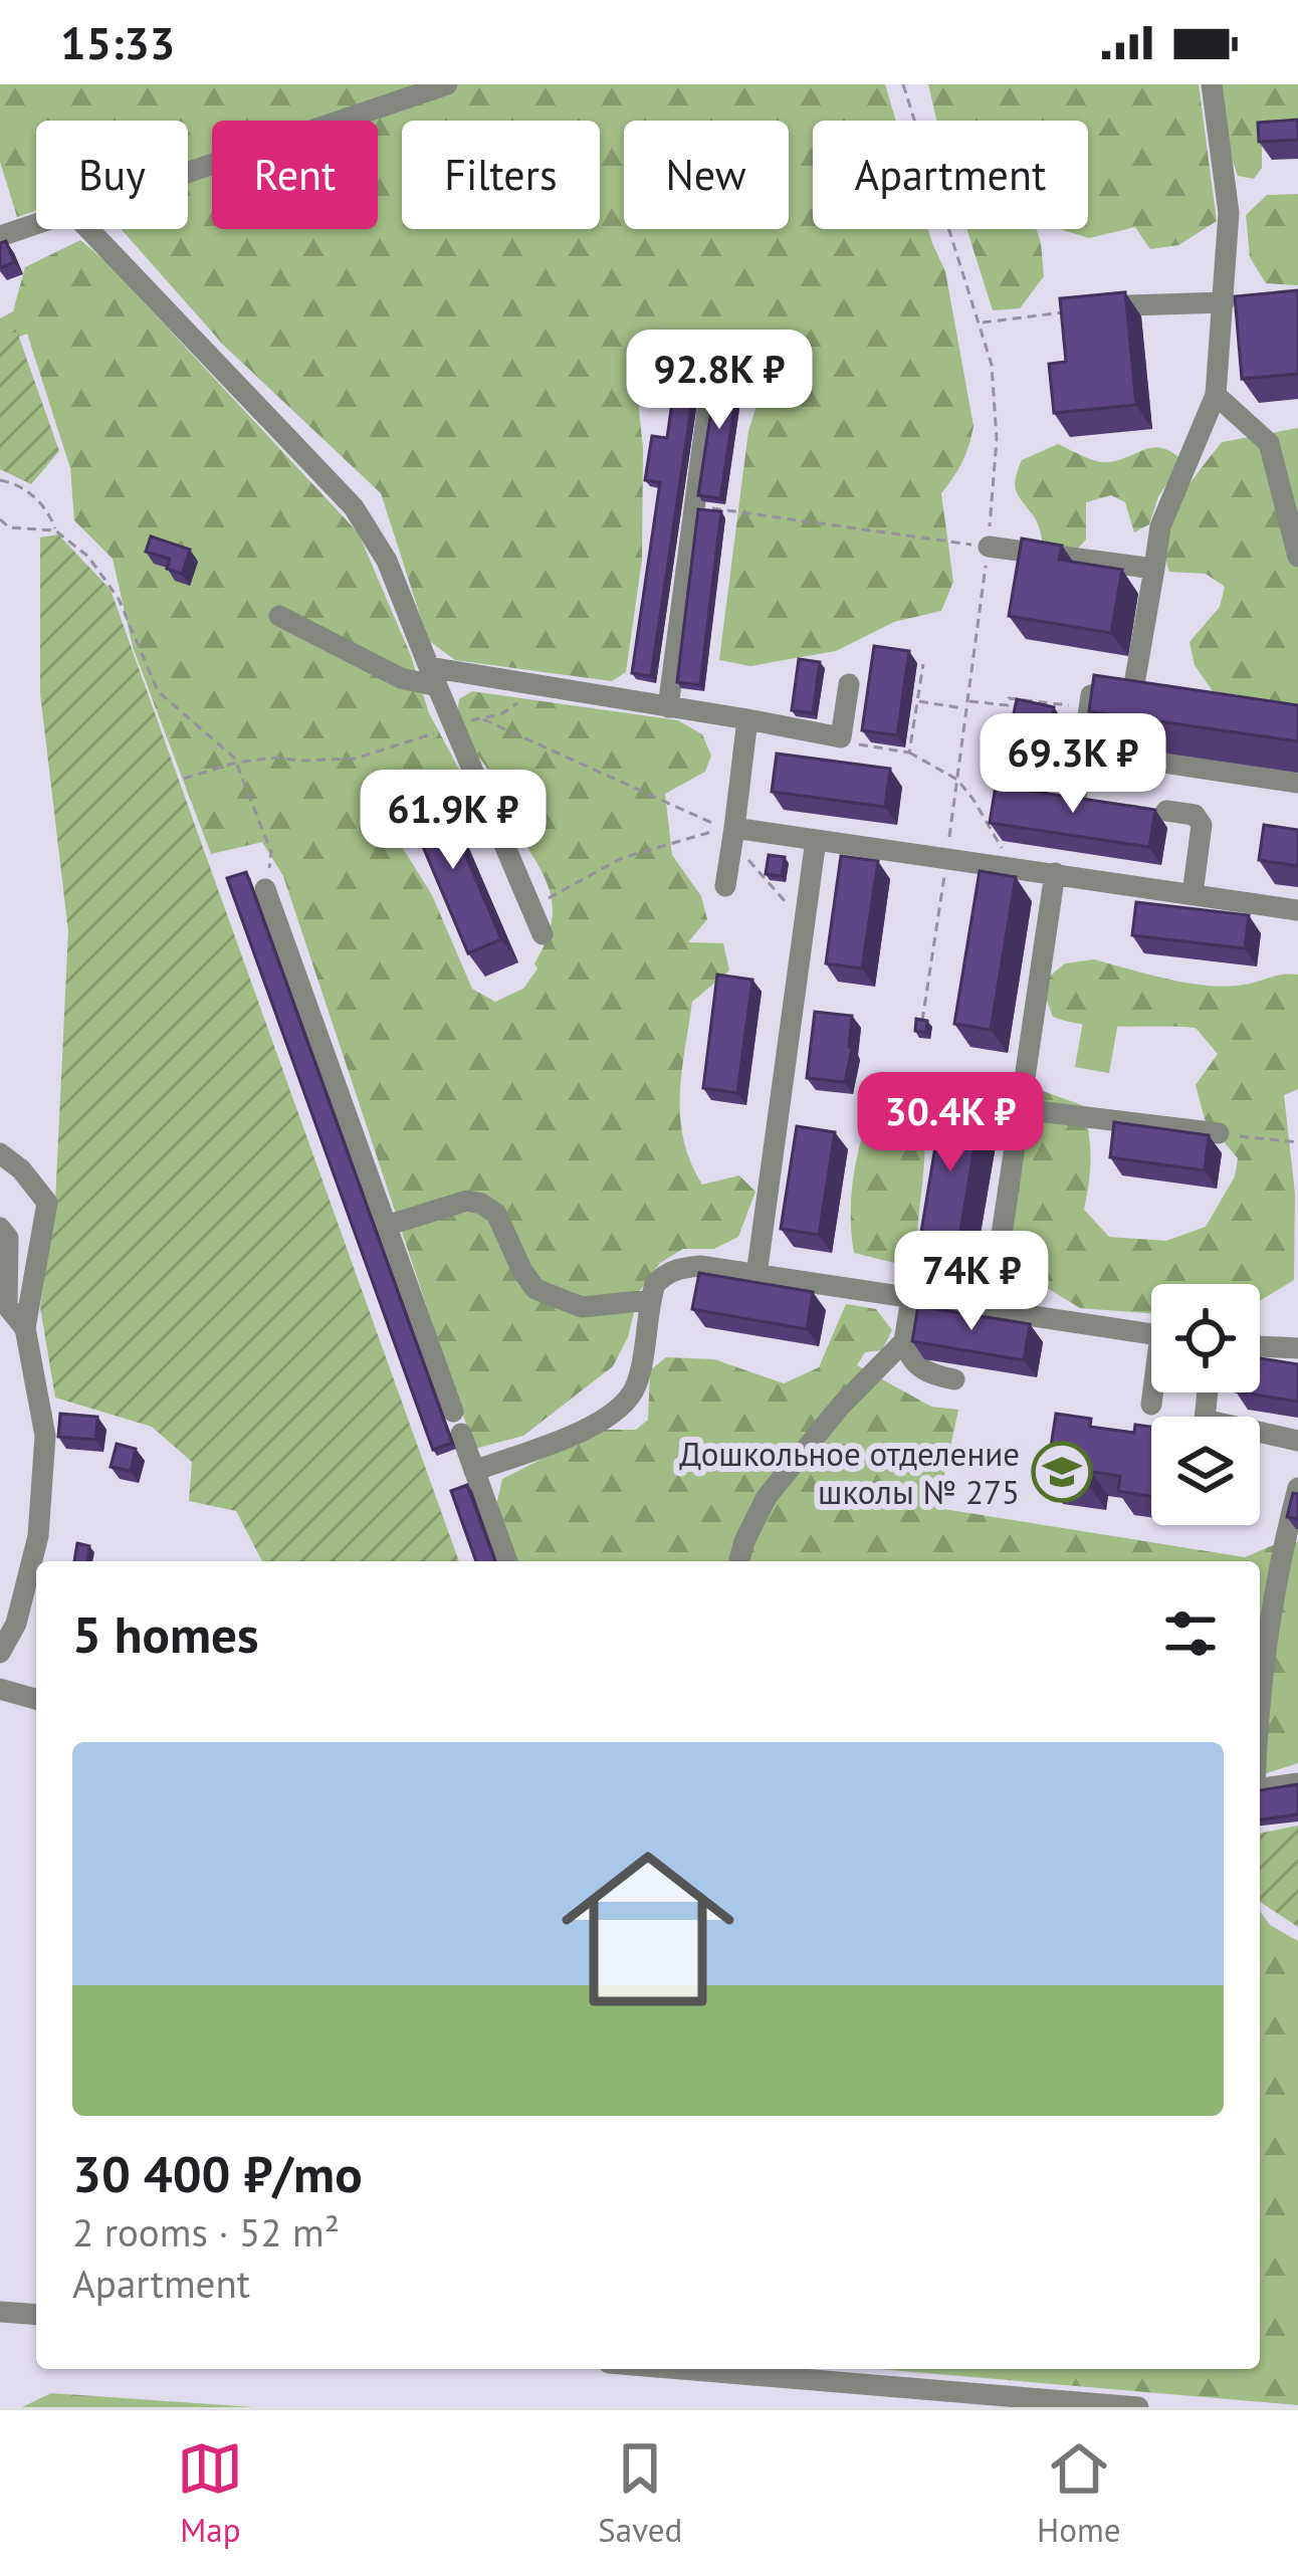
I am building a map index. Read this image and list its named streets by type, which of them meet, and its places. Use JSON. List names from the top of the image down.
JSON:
{
  "places": {
    "school or university": ["Дошкольное отделение школы № 275"]
  },
  "page": {
    "status": "15:33",
    "chip": [
      "Buy",
      "Rent",
      "Filters",
      "New",
      "Apartment"
    ],
    "price": [
      "92.8K ₽",
      "69.3K ₽",
      "61.9K ₽",
      "30.4K ₽",
      "74K ₽"
    ],
    "heading": "5 homes",
    "list": [
      {
        "name": "30 400 ₽/mo",
        "note": "2 rooms · 52 m² · Apartment"
      }
    ],
    "tabs": ["Map", "Saved", "Home"]
  }
}
